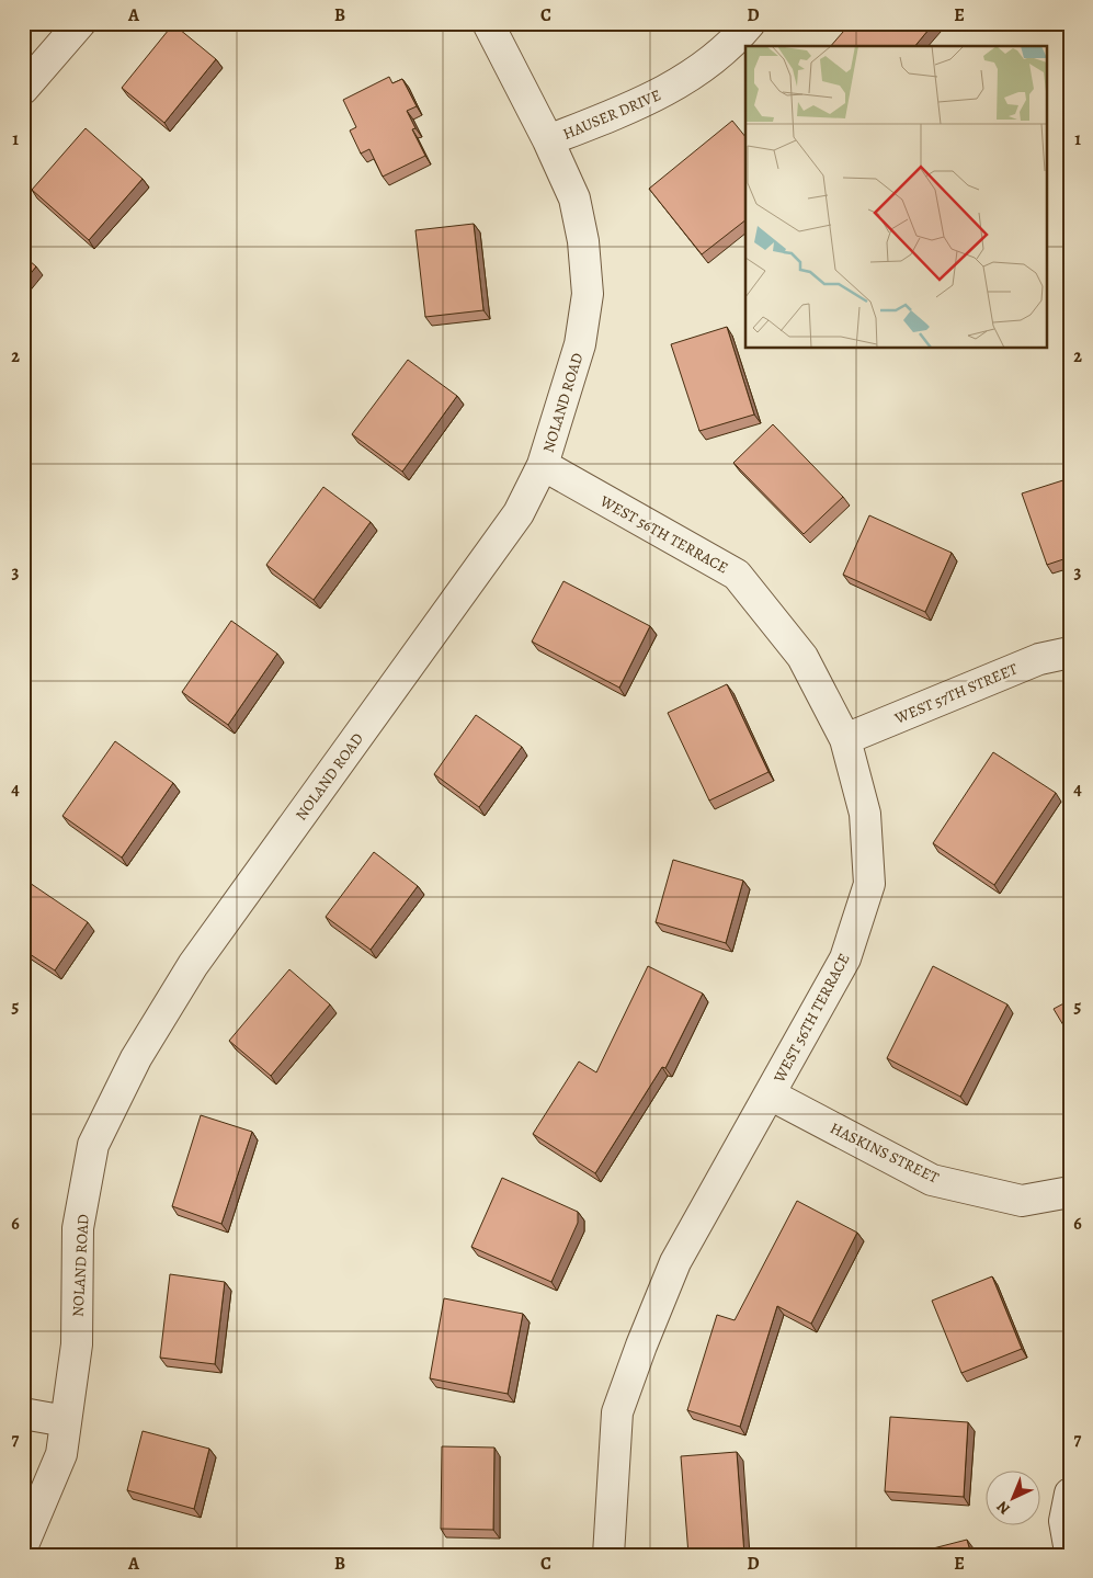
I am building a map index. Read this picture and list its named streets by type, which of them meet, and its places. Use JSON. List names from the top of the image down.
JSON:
{
  "streets": {
    "street": [
      "HAUSER DRIVE",
      "NOLAND ROAD",
      "WEST 56TH TERRACE",
      "WEST 57TH STREET",
      "HASKINS STREET"
    ]
  },
  "crossings": [
    ["HAUSER DRIVE", "NOLAND ROAD"],
    ["NOLAND ROAD", "WEST 56TH TERRACE"],
    ["WEST 56TH TERRACE", "WEST 57TH STREET"],
    ["WEST 56TH TERRACE", "HASKINS STREET"]
  ],
  "north": "bottom left",
  "grid": {
    "columns": [
      "A",
      "B",
      "C",
      "D",
      "E"
    ],
    "rows": [
      "1",
      "2",
      "3",
      "4",
      "5",
      "6",
      "7"
    ]
  }
}
